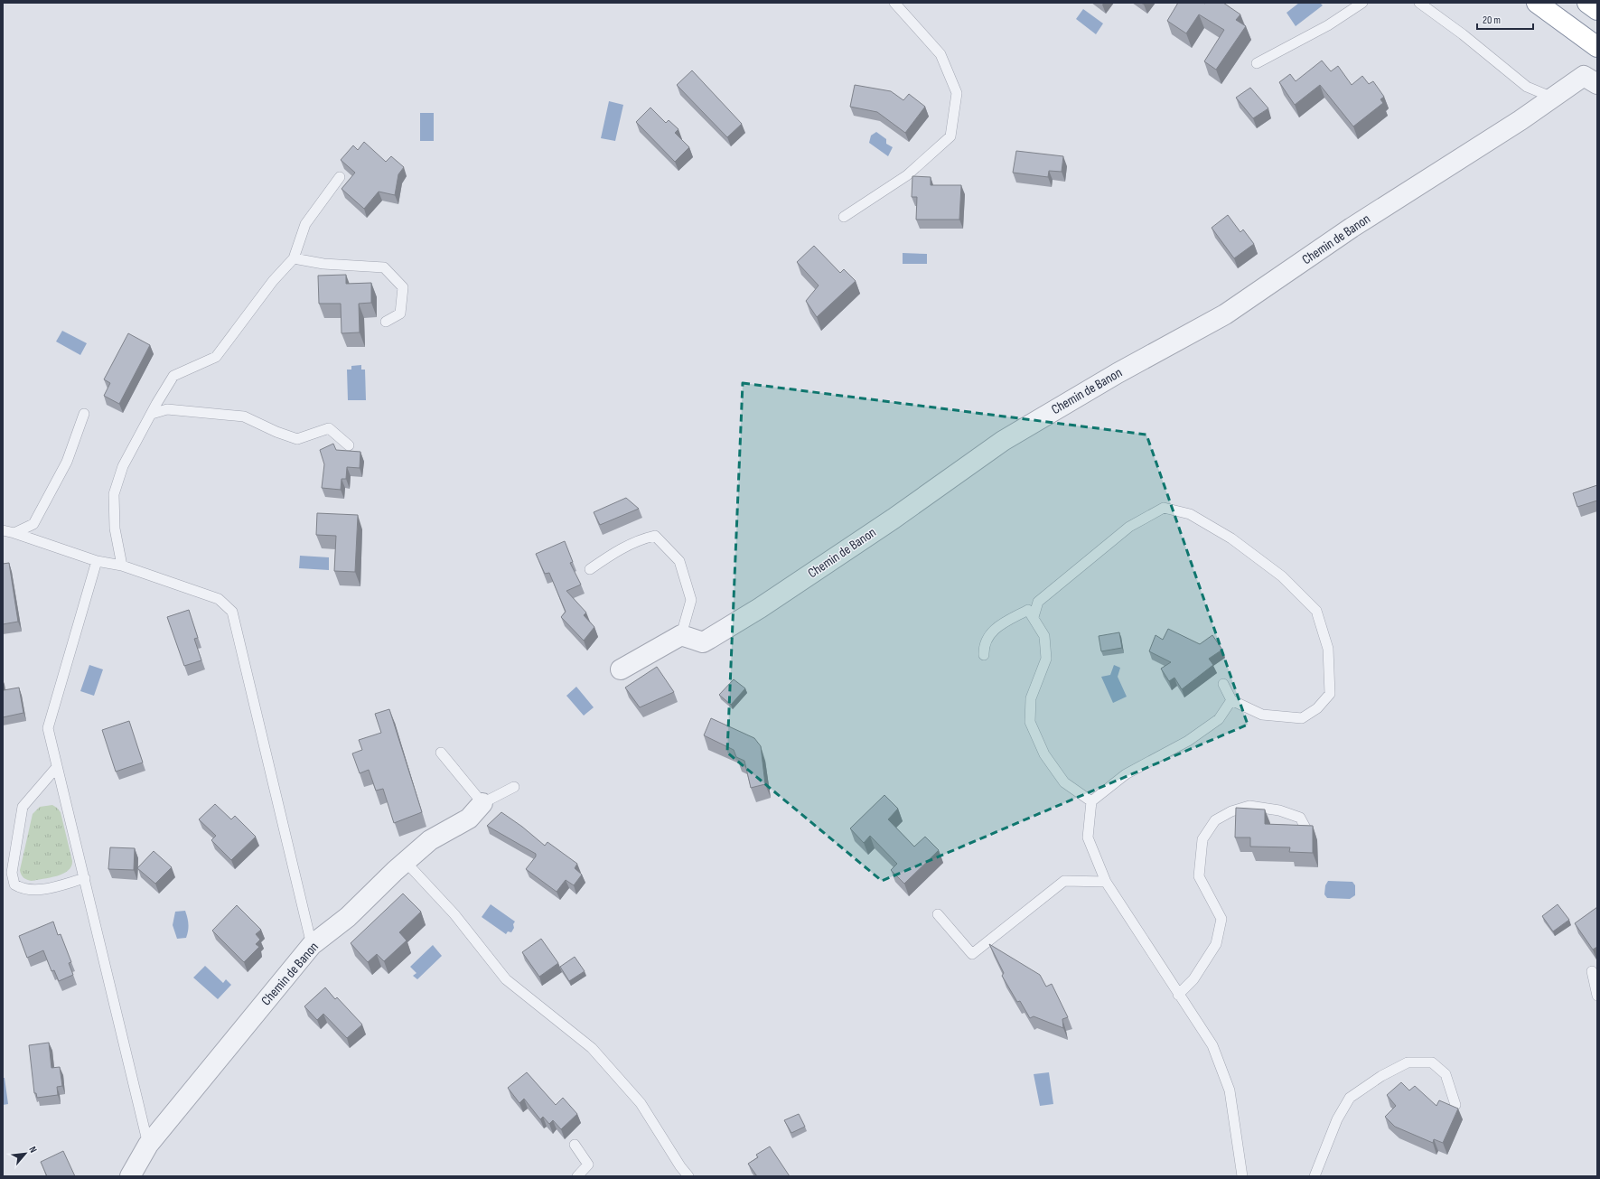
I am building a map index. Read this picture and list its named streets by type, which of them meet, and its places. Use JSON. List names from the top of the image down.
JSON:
{
  "streets": {
    "street": ["Chemin de Banon"]
  },
  "scale_bar": "20 m",
  "north": "top right"
}
